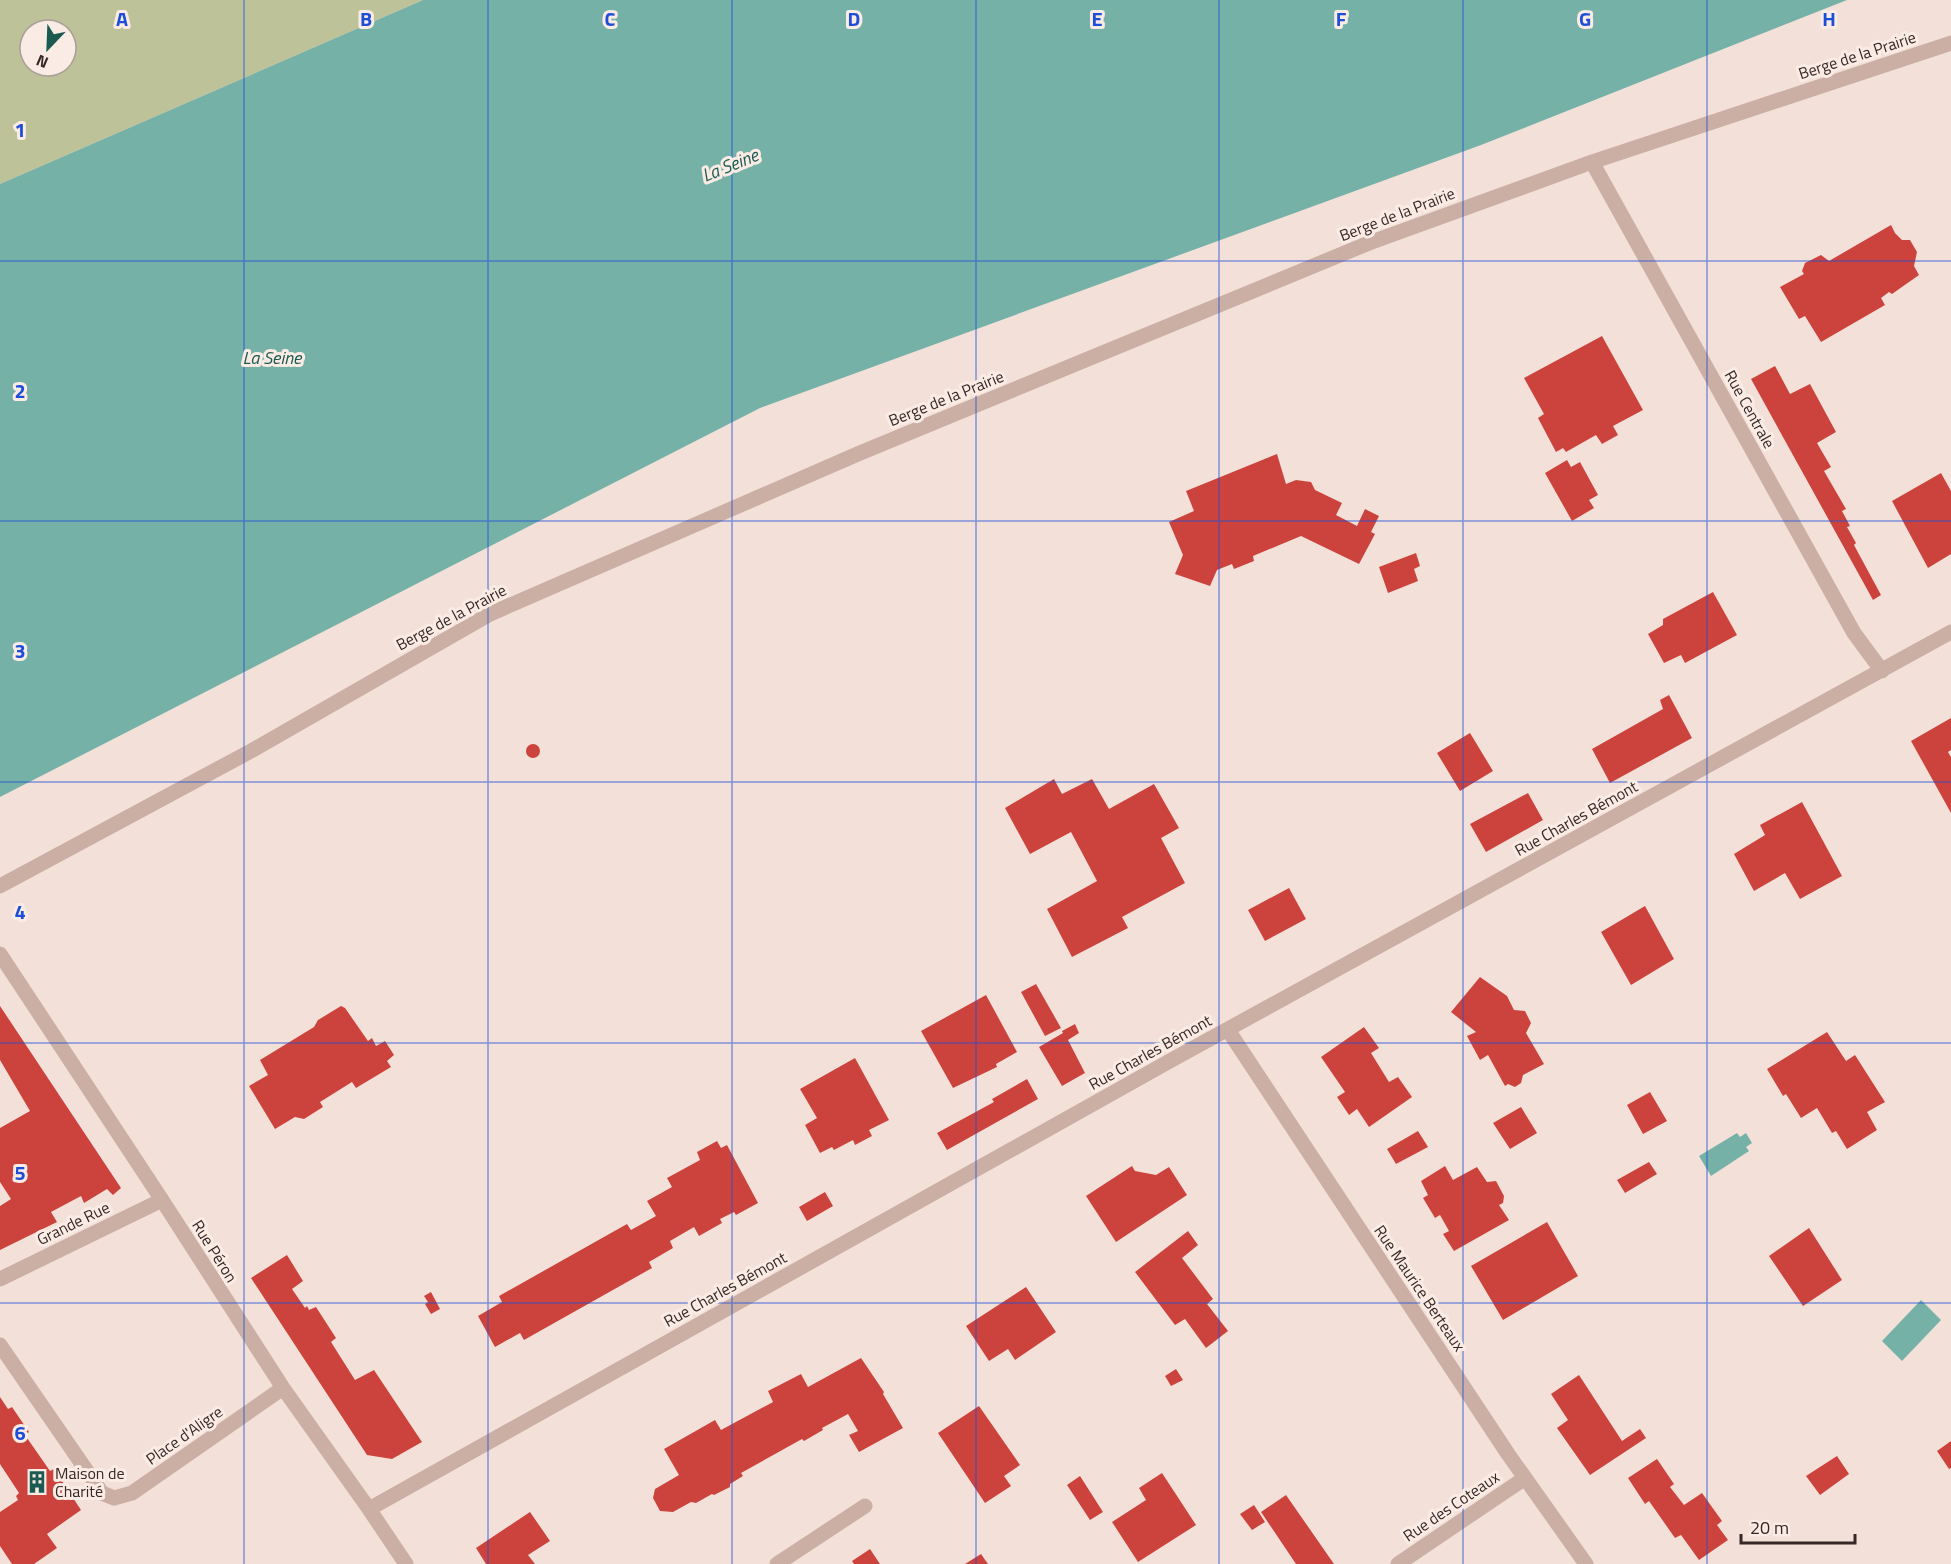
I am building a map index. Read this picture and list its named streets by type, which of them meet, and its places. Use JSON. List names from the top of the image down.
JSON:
{
  "streets": {
    "street": [
      "Berge de la Prairie",
      "Rue Centrale",
      "Rue Charles Bémont",
      "Grande Rue",
      "Rue Péron",
      "Rue Maurice Berteaux",
      "Place d'Aligre",
      "Rue des Coteaux"
    ]
  },
  "crossings": [
    ["Berge de la Prairie", "Rue Centrale"],
    ["Rue Centrale", "Rue Charles Bémont"],
    ["Rue Charles Bémont", "Rue Péron"],
    ["Rue Charles Bémont", "Rue Maurice Berteaux"],
    ["Grande Rue", "Rue Péron"],
    ["Rue Péron", "Place d'Aligre"],
    ["Rue Maurice Berteaux", "Rue des Coteaux"]
  ],
  "water": ["La Seine"],
  "places": {
    "building": ["Maison de Charité"]
  },
  "scale_bar": "20 m",
  "north": "bottom left",
  "grid": {
    "columns": [
      "A",
      "B",
      "C",
      "D",
      "E",
      "F",
      "G",
      "H"
    ],
    "rows": [
      "1",
      "2",
      "3",
      "4",
      "5",
      "6"
    ]
  }
}
